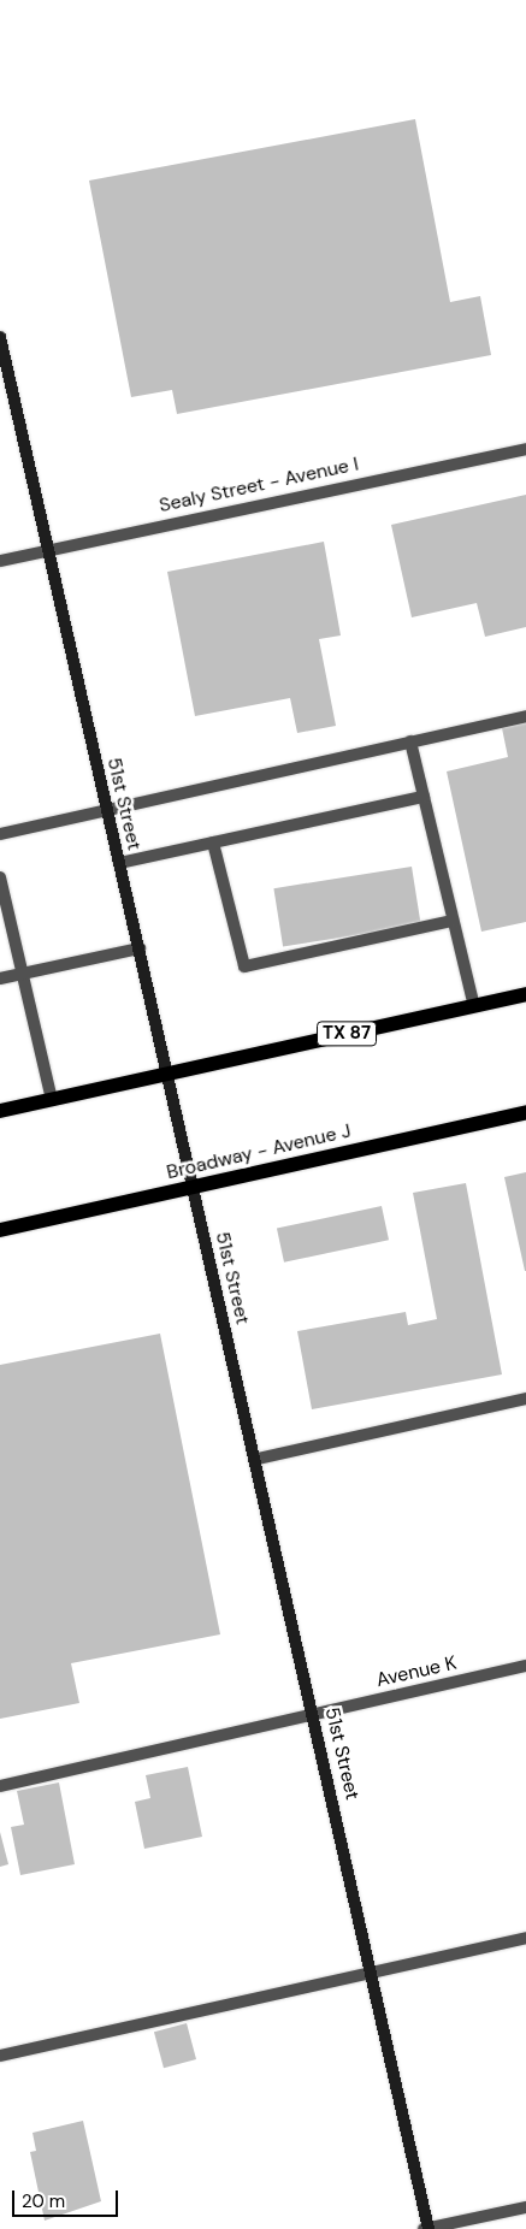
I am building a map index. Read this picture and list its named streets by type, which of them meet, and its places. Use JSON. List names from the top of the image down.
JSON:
{
  "streets": {
    "main road": ["TX 87", "Broadway - Avenue J"],
    "street": ["Sealy Street - Avenue I", "51st Street", "Avenue K"]
  },
  "crossings": [
    ["Sealy Street - Avenue I", "51st Street"],
    ["51st Street", "TX 87"],
    ["51st Street", "Broadway - Avenue J"],
    ["51st Street", "Avenue K"]
  ],
  "scale_bar": "20 m"
}
